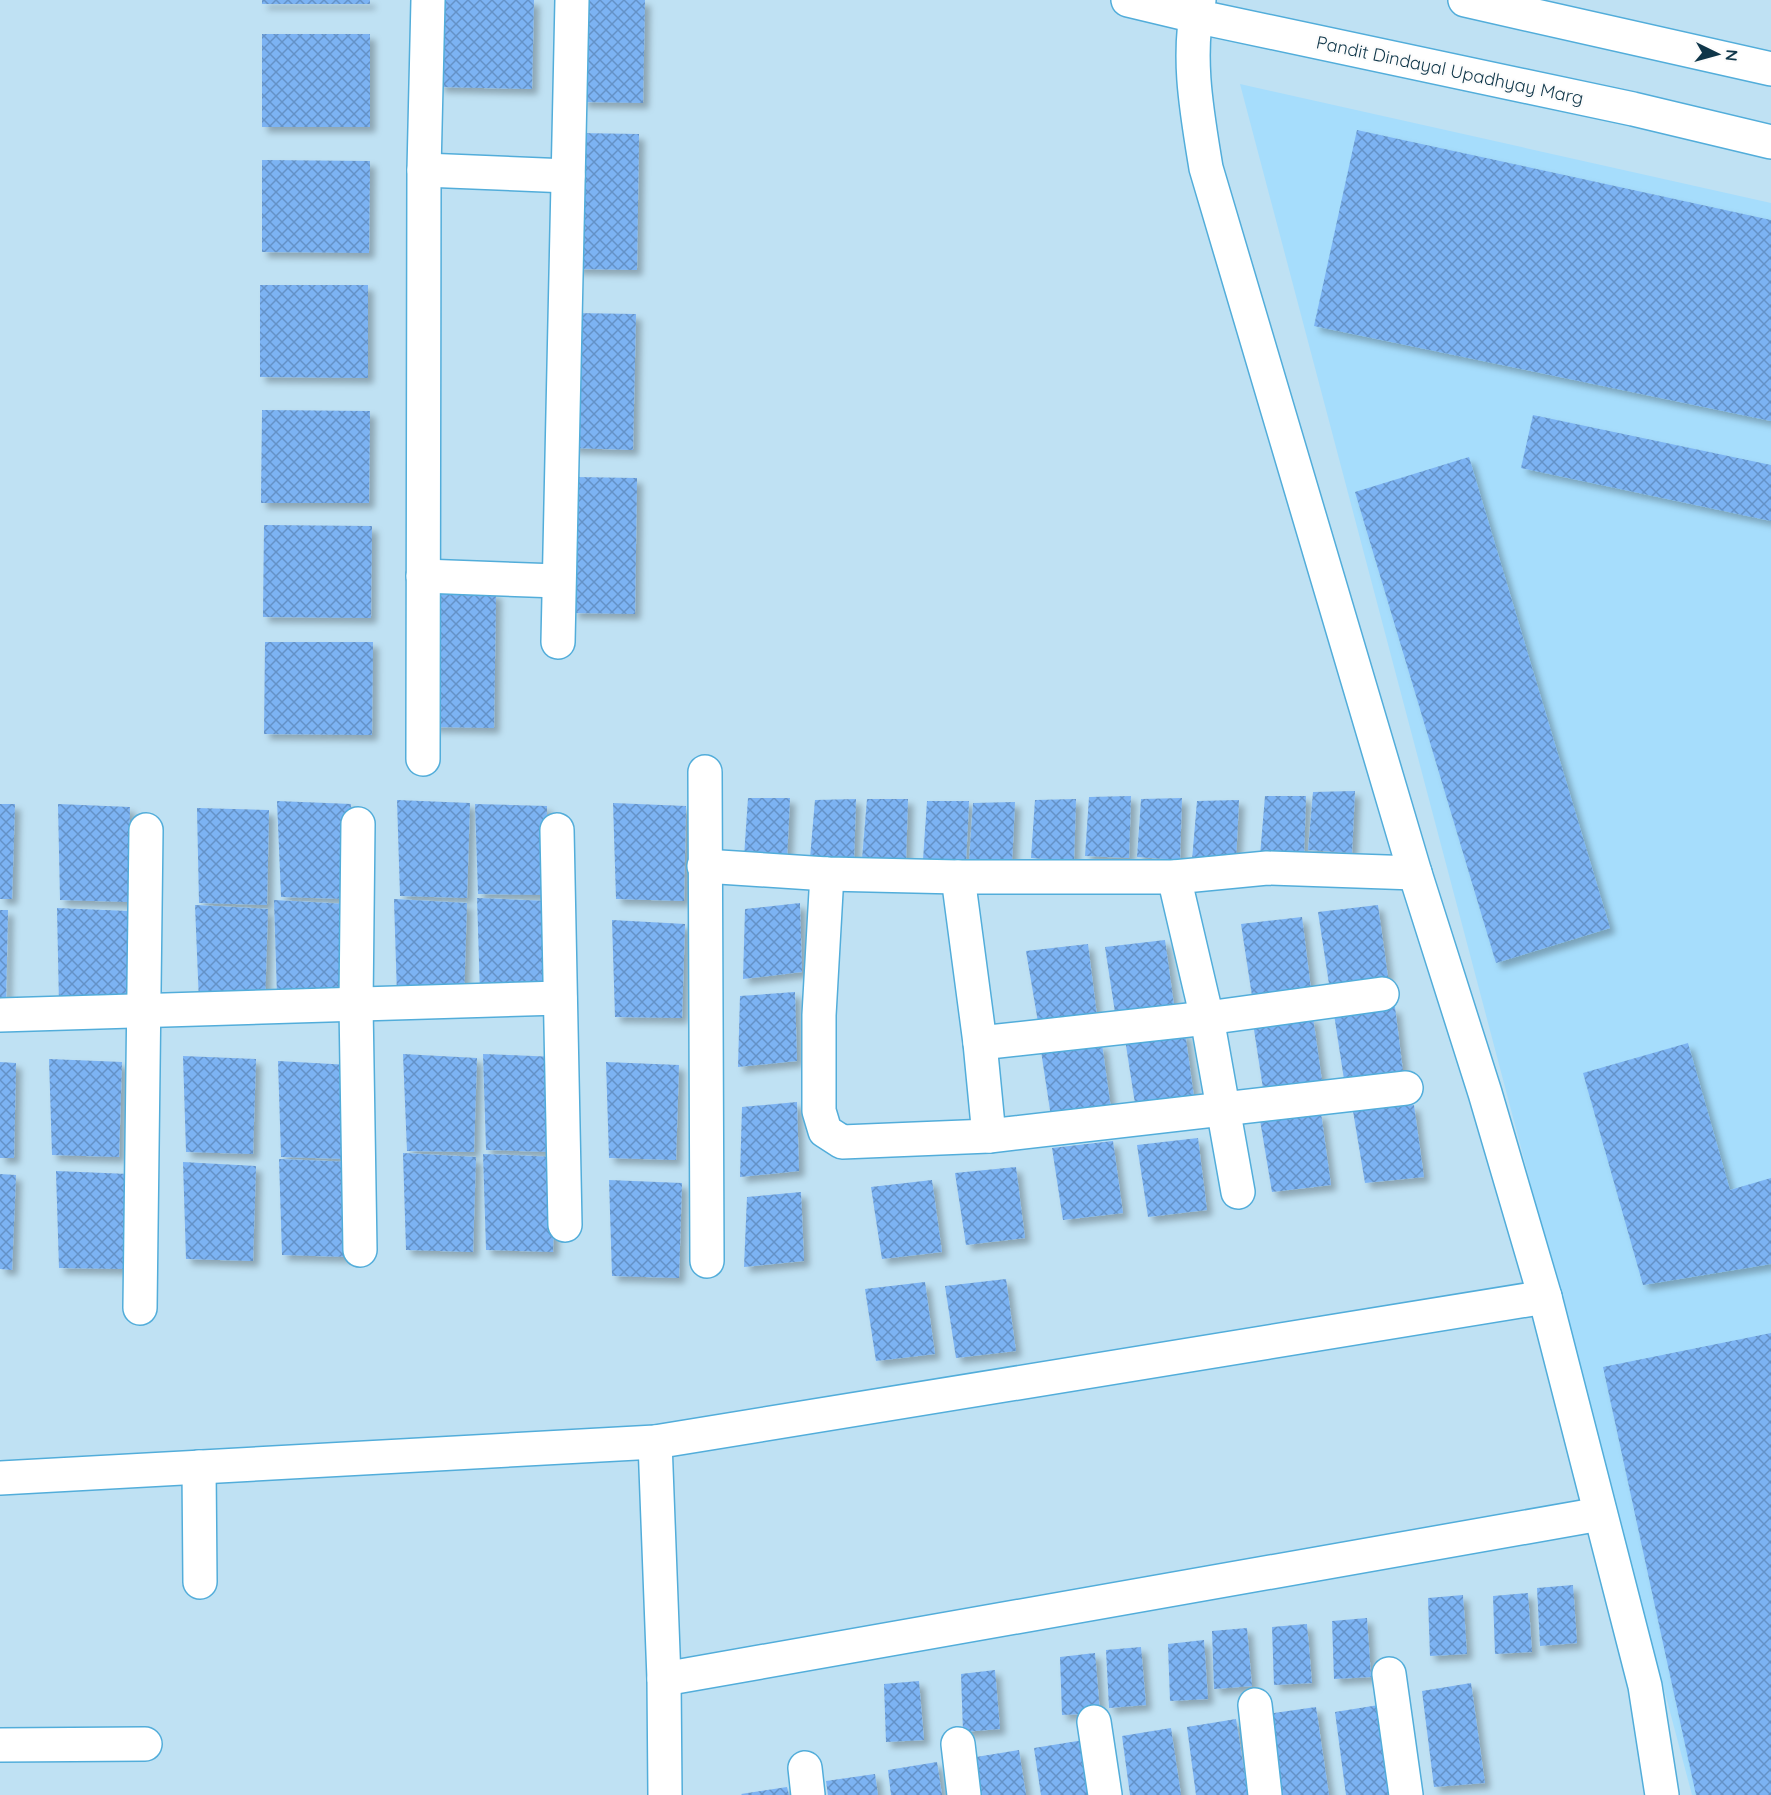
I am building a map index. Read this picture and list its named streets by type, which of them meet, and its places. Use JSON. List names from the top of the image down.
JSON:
{
  "streets": {
    "street": ["Pandit Dindayal Upadhyay Marg"]
  },
  "north": "right"
}
